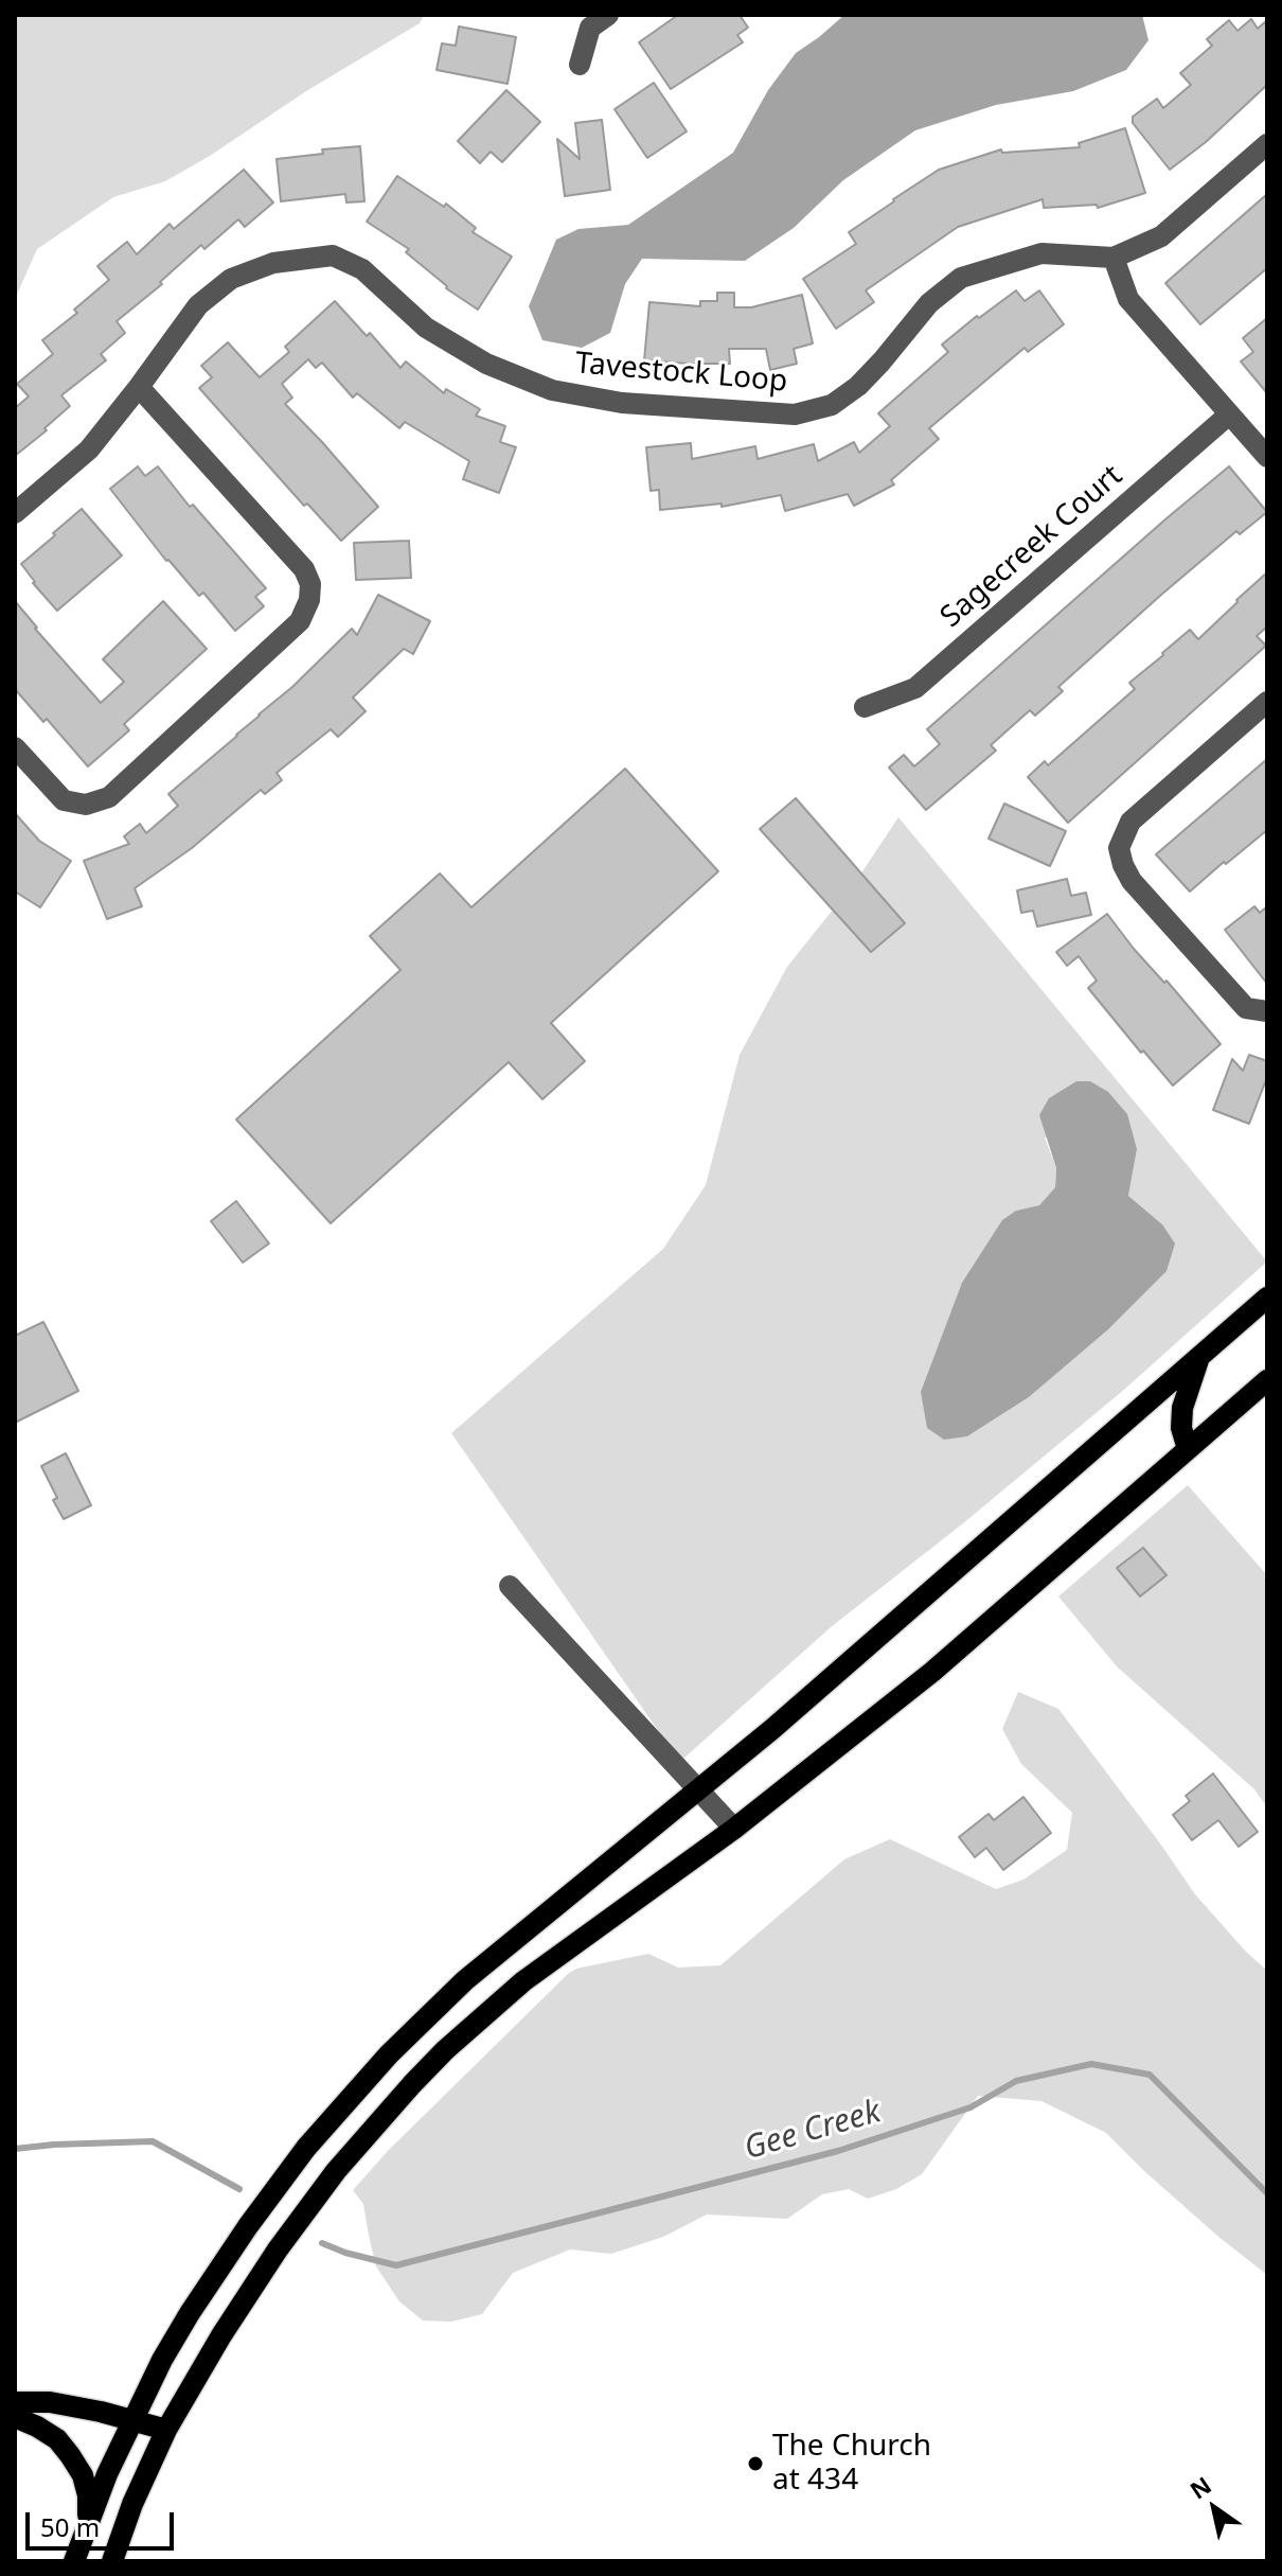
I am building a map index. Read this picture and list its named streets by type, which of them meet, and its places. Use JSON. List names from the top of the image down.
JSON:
{
  "streets": {
    "street": ["Tavestock Loop", "Sagecreek Court"]
  },
  "water": ["Gee Creek"],
  "places": ["The Church at 434"],
  "scale_bar": "50 m",
  "north": "top left"
}
